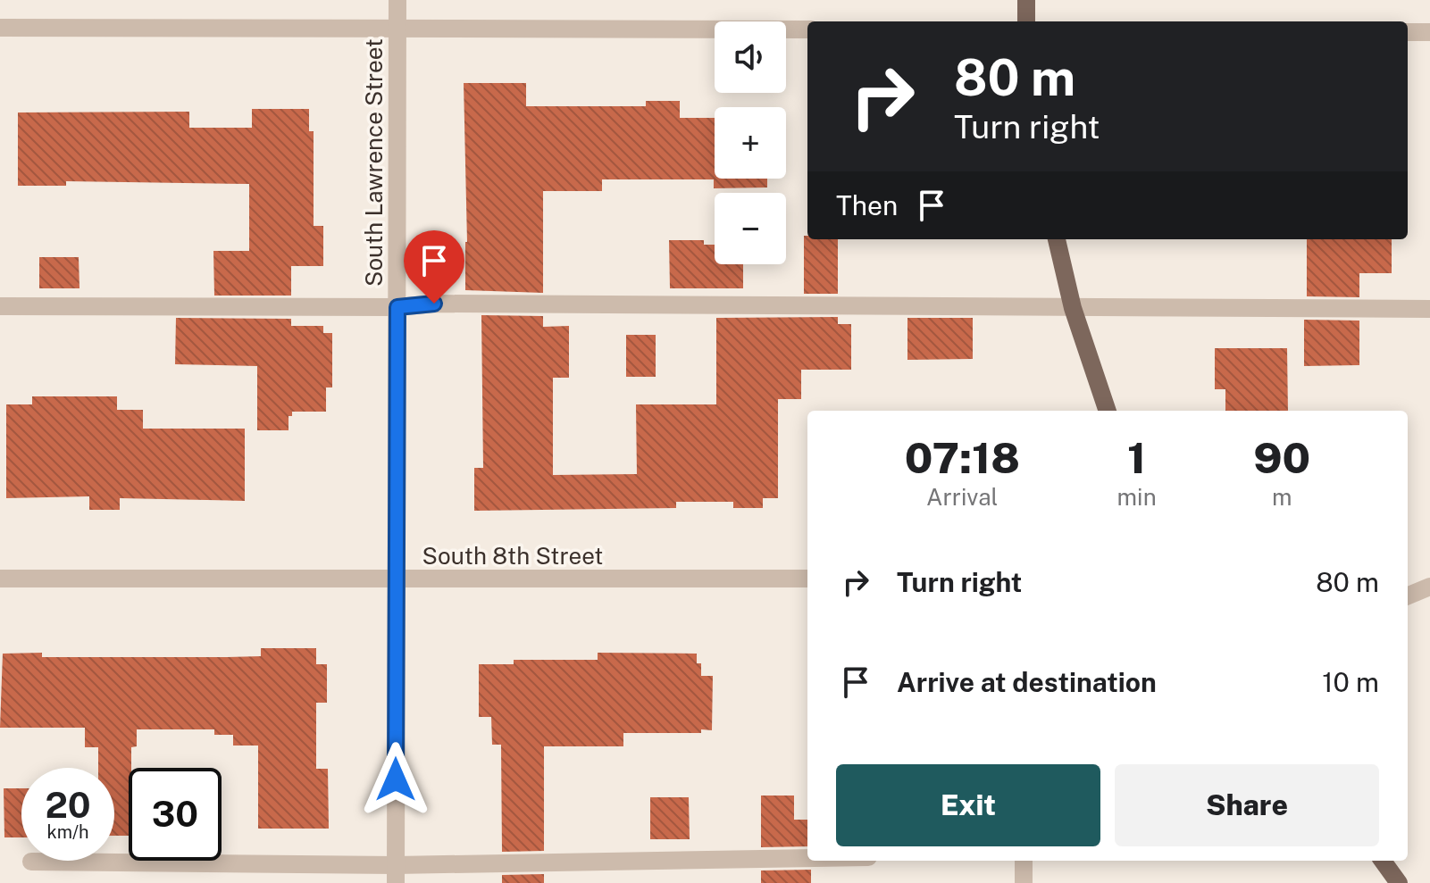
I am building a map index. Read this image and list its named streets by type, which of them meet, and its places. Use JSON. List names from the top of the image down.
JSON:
{
  "streets": {
    "street": ["South Lawrence Street", "South 8th Street"]
  },
  "crossings": [
    ["South Lawrence Street", "South 8th Street"]
  ],
  "page": {
    "map_buttons": ["+", "−"],
    "turn": ["80 m", "Turn right"],
    "then": "Then",
    "eta": [
      "07:18",
      "Arrival",
      "1",
      "min",
      "90",
      "m"
    ],
    "list": [
      {
        "name": "Turn right",
        "value": "80 m"
      },
      {
        "name": "Arrive at destination",
        "value": "10 m"
      }
    ],
    "buttons": ["Exit", "Share"],
    "speed": "20 km/h",
    "limit": "30"
  }
}
